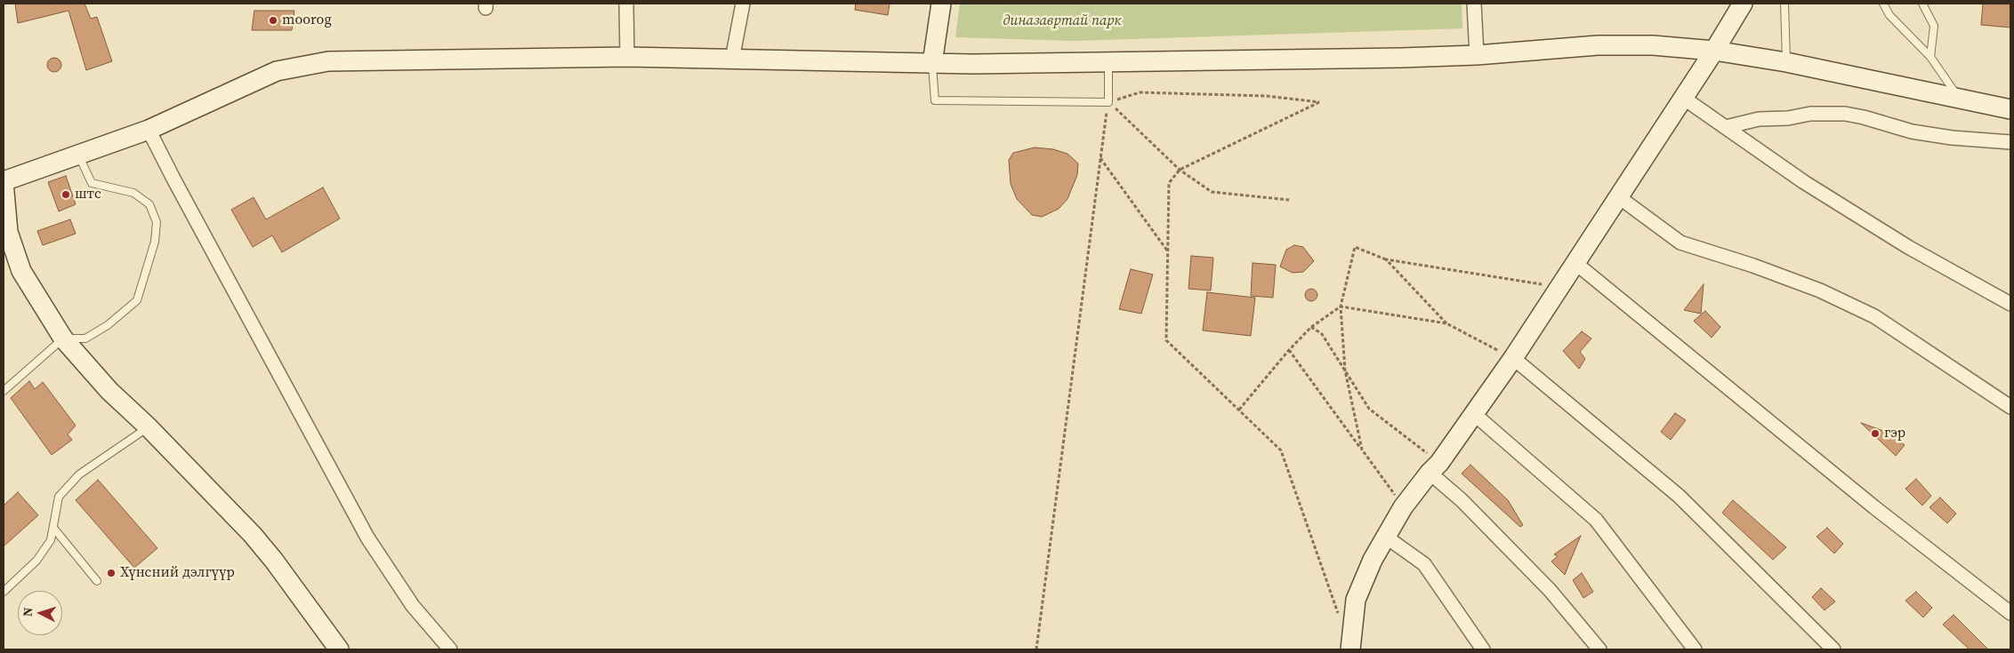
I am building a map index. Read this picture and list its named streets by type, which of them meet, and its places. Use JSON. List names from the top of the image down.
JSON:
{
  "parks": ["диназавртай парк"],
  "places": [
    "moorog",
    "штс",
    "гэр",
    "Хүнсний дэлгүүр"
  ],
  "north": "left"
}
